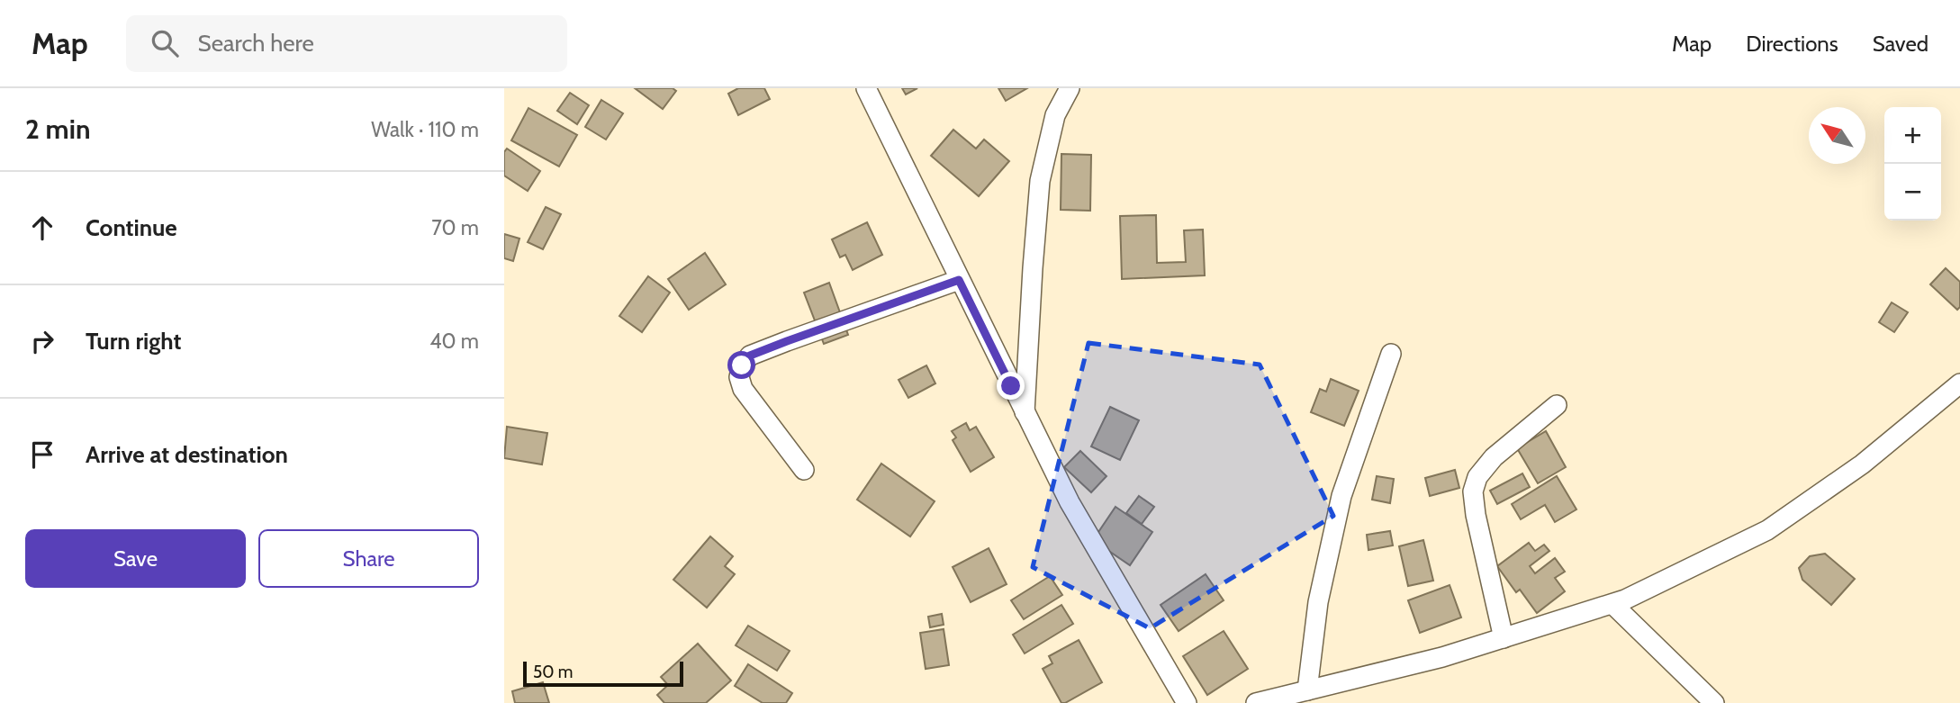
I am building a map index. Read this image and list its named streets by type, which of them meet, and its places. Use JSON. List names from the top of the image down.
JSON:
{
  "scale_bar": "50 m",
  "north": "top left",
  "page": {
    "header": "Map",
    "search": "Search here",
    "nav": ["Map", "Directions", "Saved"],
    "heading": ["2 min", "Walk · 110 m"],
    "map_buttons": ["+", "−"],
    "list": [
      ["Continue", "70 m"],
      ["Turn right", "40 m"],
      "Arrive at destination"
    ],
    "buttons": ["Save", "Share"],
    "scale": "50 m"
  }
}
